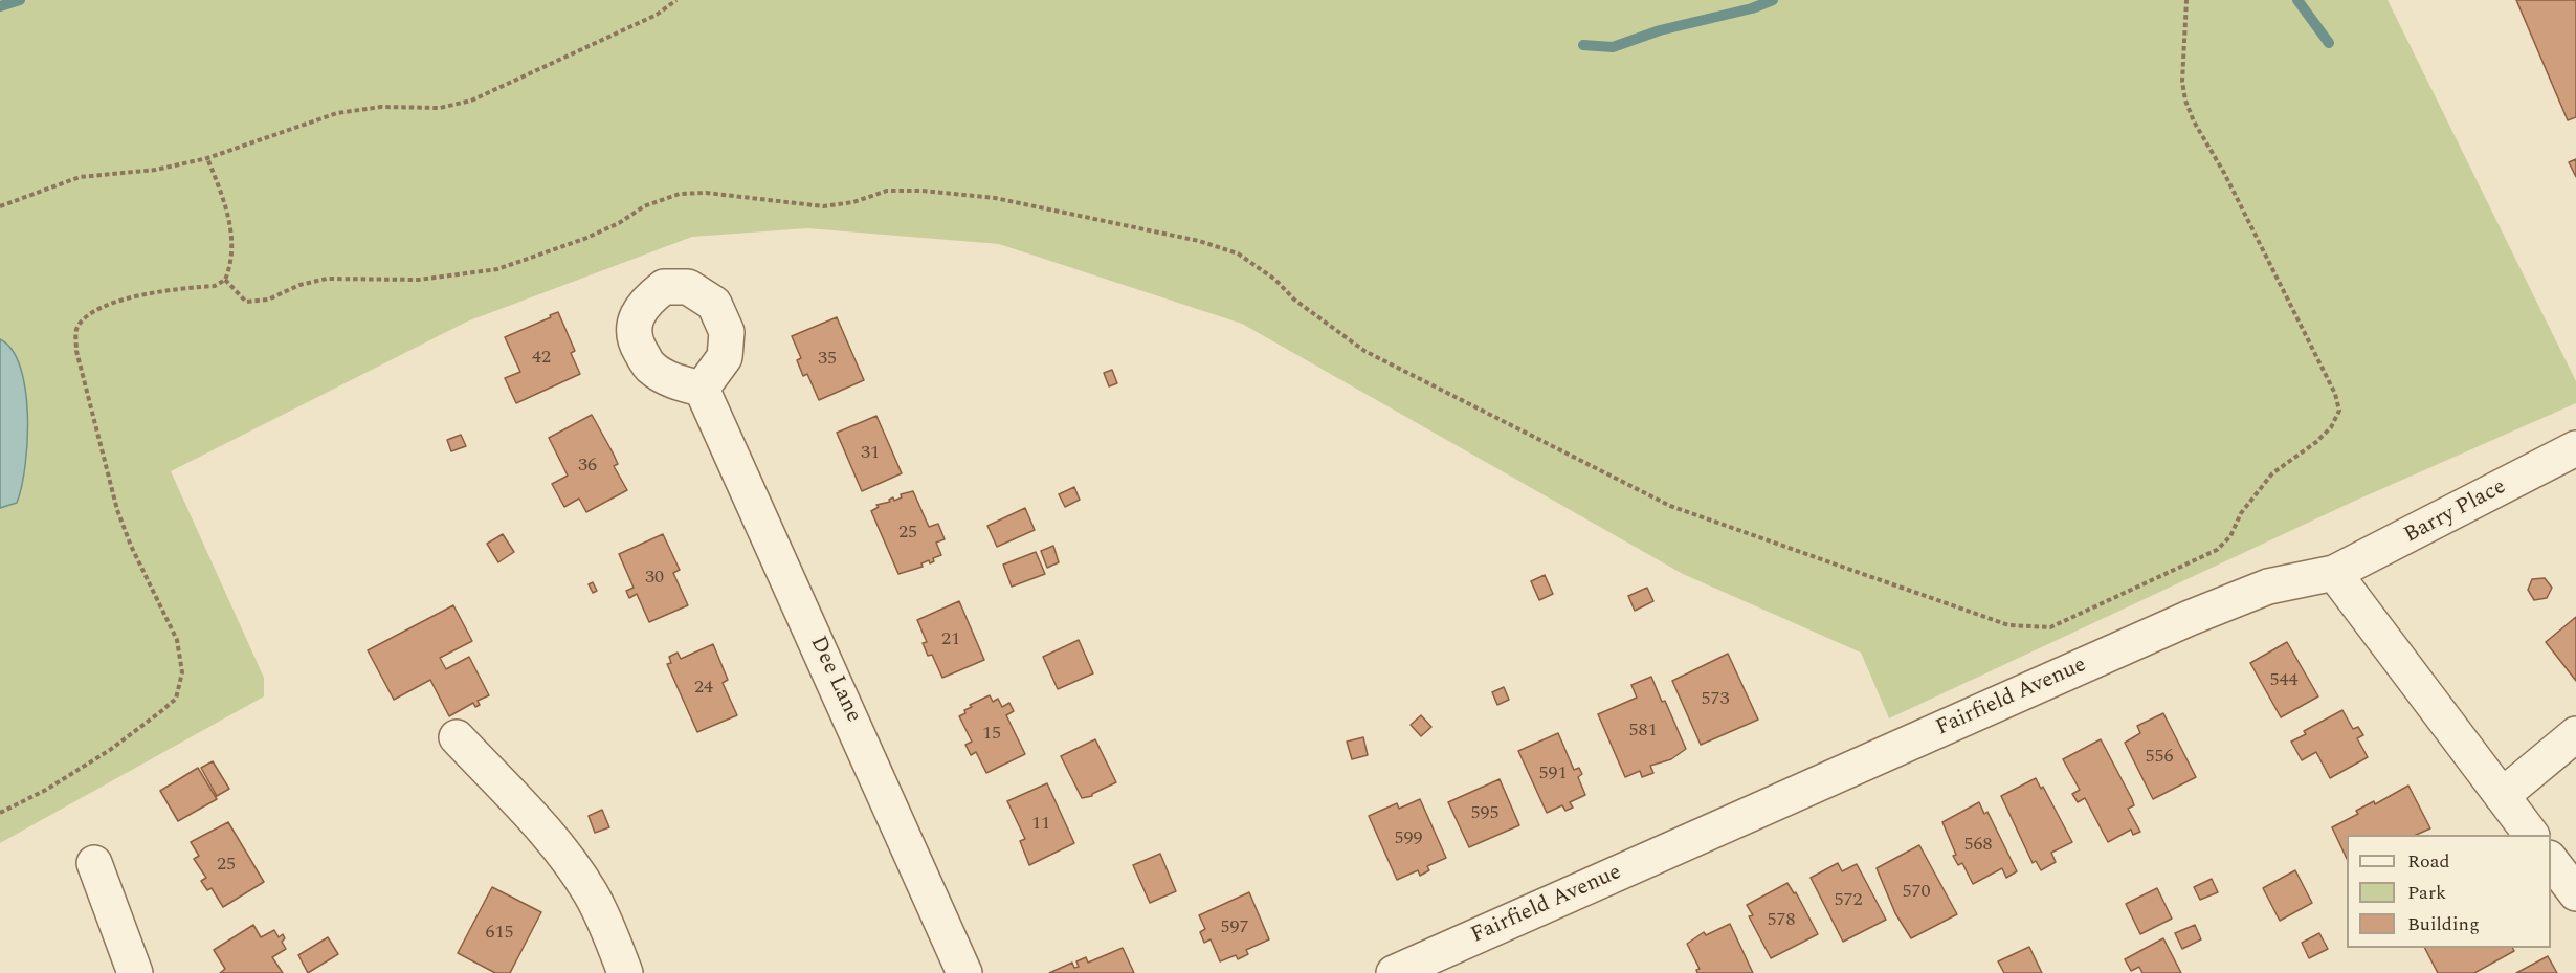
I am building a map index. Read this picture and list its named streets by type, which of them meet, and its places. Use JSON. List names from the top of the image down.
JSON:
{
  "streets": {
    "street": ["Barry Place", "Dee Lane", "Fairfield Avenue"]
  },
  "crossings": [
    ["Barry Place", "Fairfield Avenue"]
  ],
  "house_numbers": [
    "42",
    "35",
    "31",
    "36",
    "25",
    "30",
    "21",
    "544",
    "24",
    "573",
    "581",
    "15",
    "556",
    "591",
    "595",
    "11",
    "599",
    "568",
    "25",
    "570",
    "572",
    "578",
    "597",
    "615"
  ],
  "legend": ["Road", "Park", "Building"]
}
